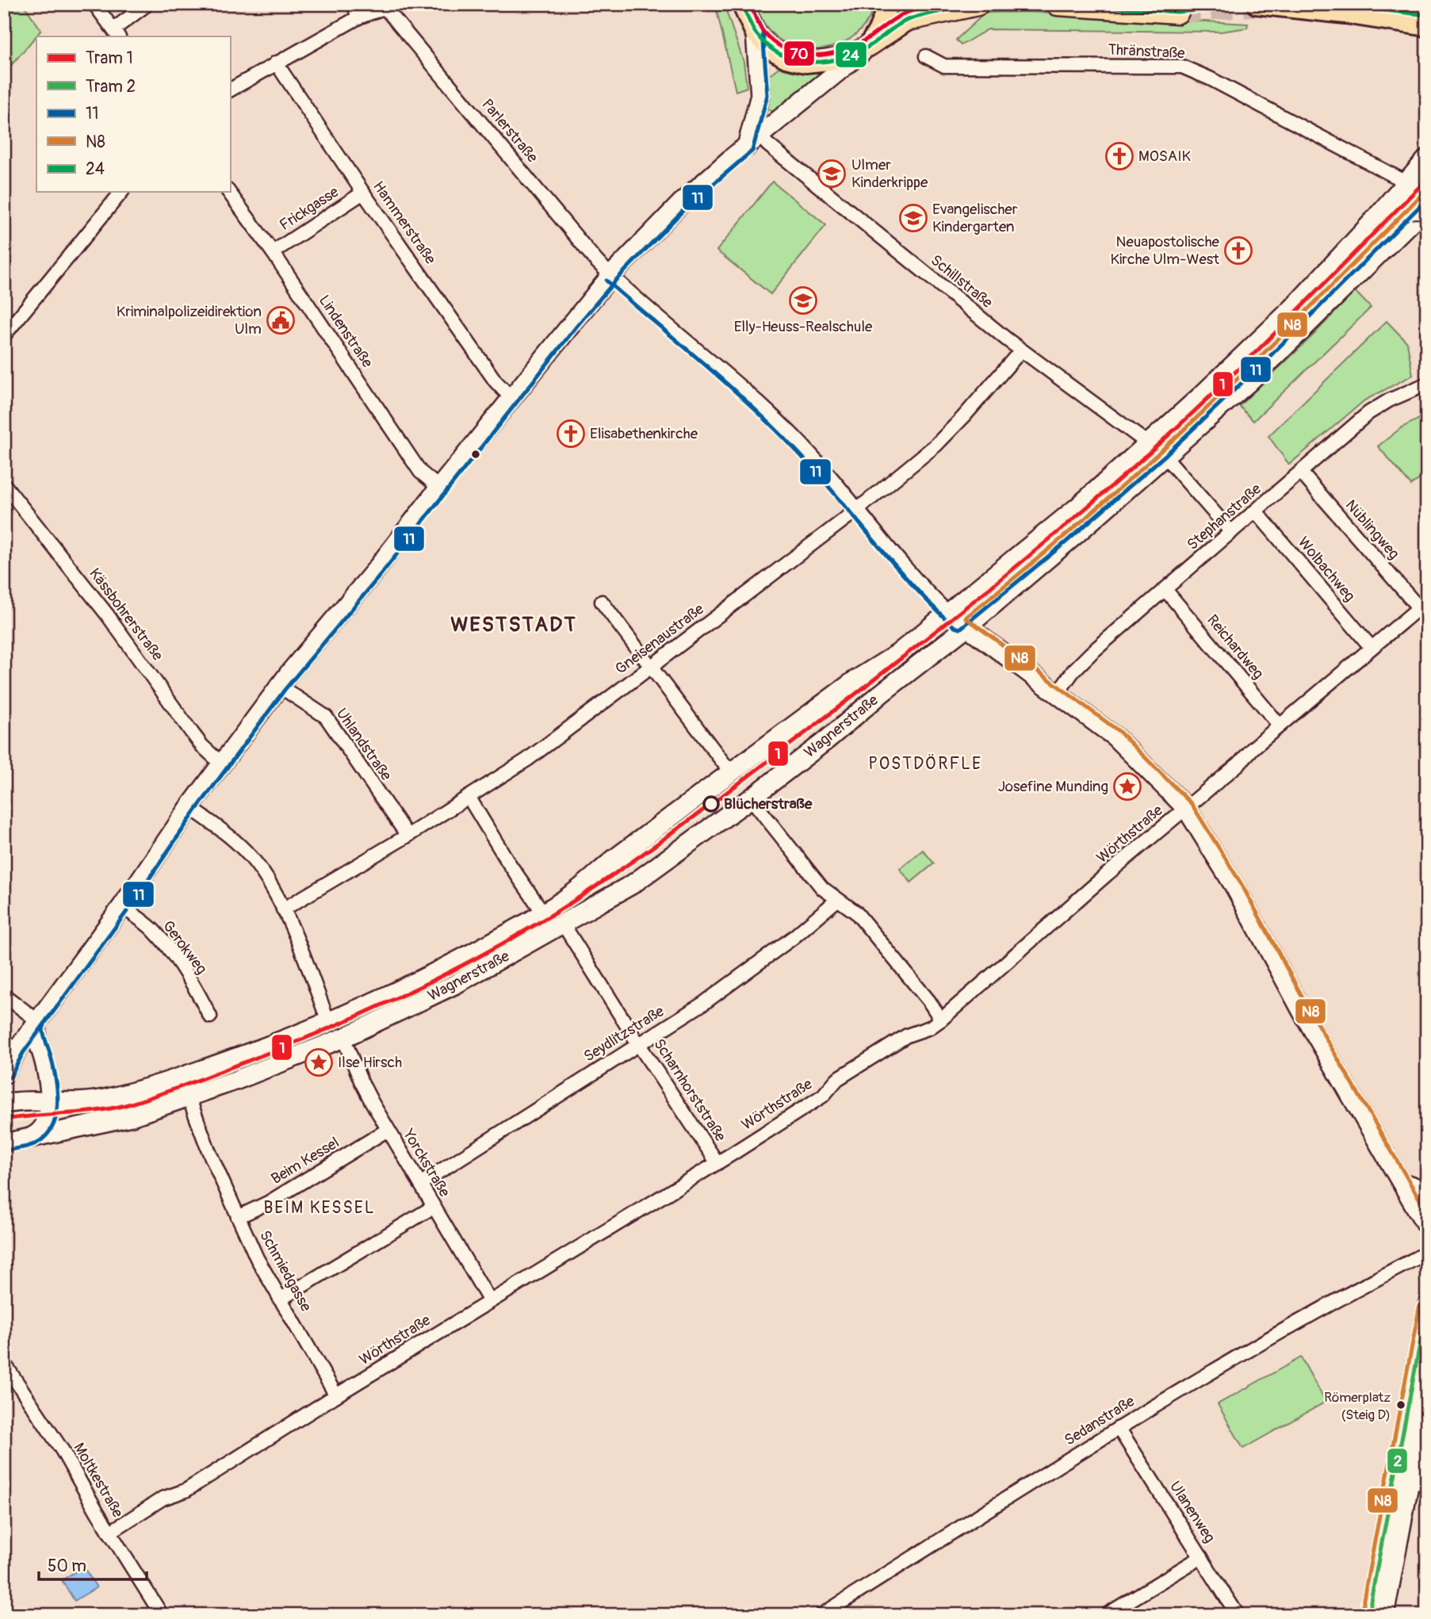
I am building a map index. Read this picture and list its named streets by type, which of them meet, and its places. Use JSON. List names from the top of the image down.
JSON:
{
  "streets": {
    "street": [
      "Thränstraße",
      "Parlerstraße",
      "Frickgasse",
      "Hammerstraße",
      "Schillstraße",
      "Lindenstraße",
      "Stephanstraße",
      "Nüblingweg",
      "Wolbachweg",
      "Kässbohrerstraße",
      "Gneisenaustraße",
      "Reichardweg",
      "Wagnerstraße",
      "Uhlandstraße",
      "Wörthstraße",
      "Gerokweg",
      "Seydlitzstraße",
      "Scharnhorststraße",
      "Beim Kessel",
      "Yorckstraße",
      "Schmiedgasse",
      "Sedanstraße",
      "Moltkestraße",
      "Ulanenweg"
    ]
  },
  "crossings": [
    ["Thränstraße", "Wagnerstraße"],
    ["Parlerstraße", "Gneisenaustraße"],
    ["Parlerstraße", "Wagnerstraße"],
    ["Frickgasse", "Hammerstraße"],
    ["Frickgasse", "Lindenstraße"],
    ["Schillstraße", "Gneisenaustraße"],
    ["Schillstraße", "Wagnerstraße"],
    ["Stephanstraße", "Nüblingweg"],
    ["Stephanstraße", "Wolbachweg"],
    ["Stephanstraße", "Reichardweg"],
    ["Nüblingweg", "Wörthstraße"],
    ["Wolbachweg", "Wörthstraße"],
    ["Gneisenaustraße", "Uhlandstraße"],
    ["Reichardweg", "Wörthstraße"],
    ["Wagnerstraße", "Scharnhorststraße"],
    ["Wagnerstraße", "Yorckstraße"],
    ["Wagnerstraße", "Schmiedgasse"],
    ["Wörthstraße", "Scharnhorststraße"],
    ["Wörthstraße", "Yorckstraße"],
    ["Wörthstraße", "Schmiedgasse"],
    ["Wörthstraße", "Moltkestraße"],
    ["Seydlitzstraße", "Scharnhorststraße"],
    ["Seydlitzstraße", "Yorckstraße"],
    ["Beim Kessel", "Yorckstraße"],
    ["Beim Kessel", "Schmiedgasse"],
    ["Sedanstraße", "Ulanenweg"]
  ],
  "districts": ["WESTSTADT", "POSTDÖRFLE", "BEIM KESSEL"],
  "places": {
    "church": ["MOSAIK", "Neuapostolische Kirche Ulm-West", "Elisabethenkirche"],
    "school or university": ["Ulmer Kinderkrippe", "Evangelischer Kindergarten", "Elly-Heuss-Realschule"],
    "public building": ["Kriminalpolizeidirektion Ulm"],
    "place": ["Josefine Munding", "Ilse Hirsch"],
    "other": ["Blücherstraße", "Römerplatz (Steig D)"]
  },
  "lines": [
    "transit line 11",
    "transit line 24",
    "transit line 70",
    "tram line 1",
    "transit line N8",
    "tram line 2"
  ],
  "legend": [
    "Tram 1",
    "Tram 2",
    "11",
    "N8",
    "24"
  ],
  "scale_bar": "50 m"
}
